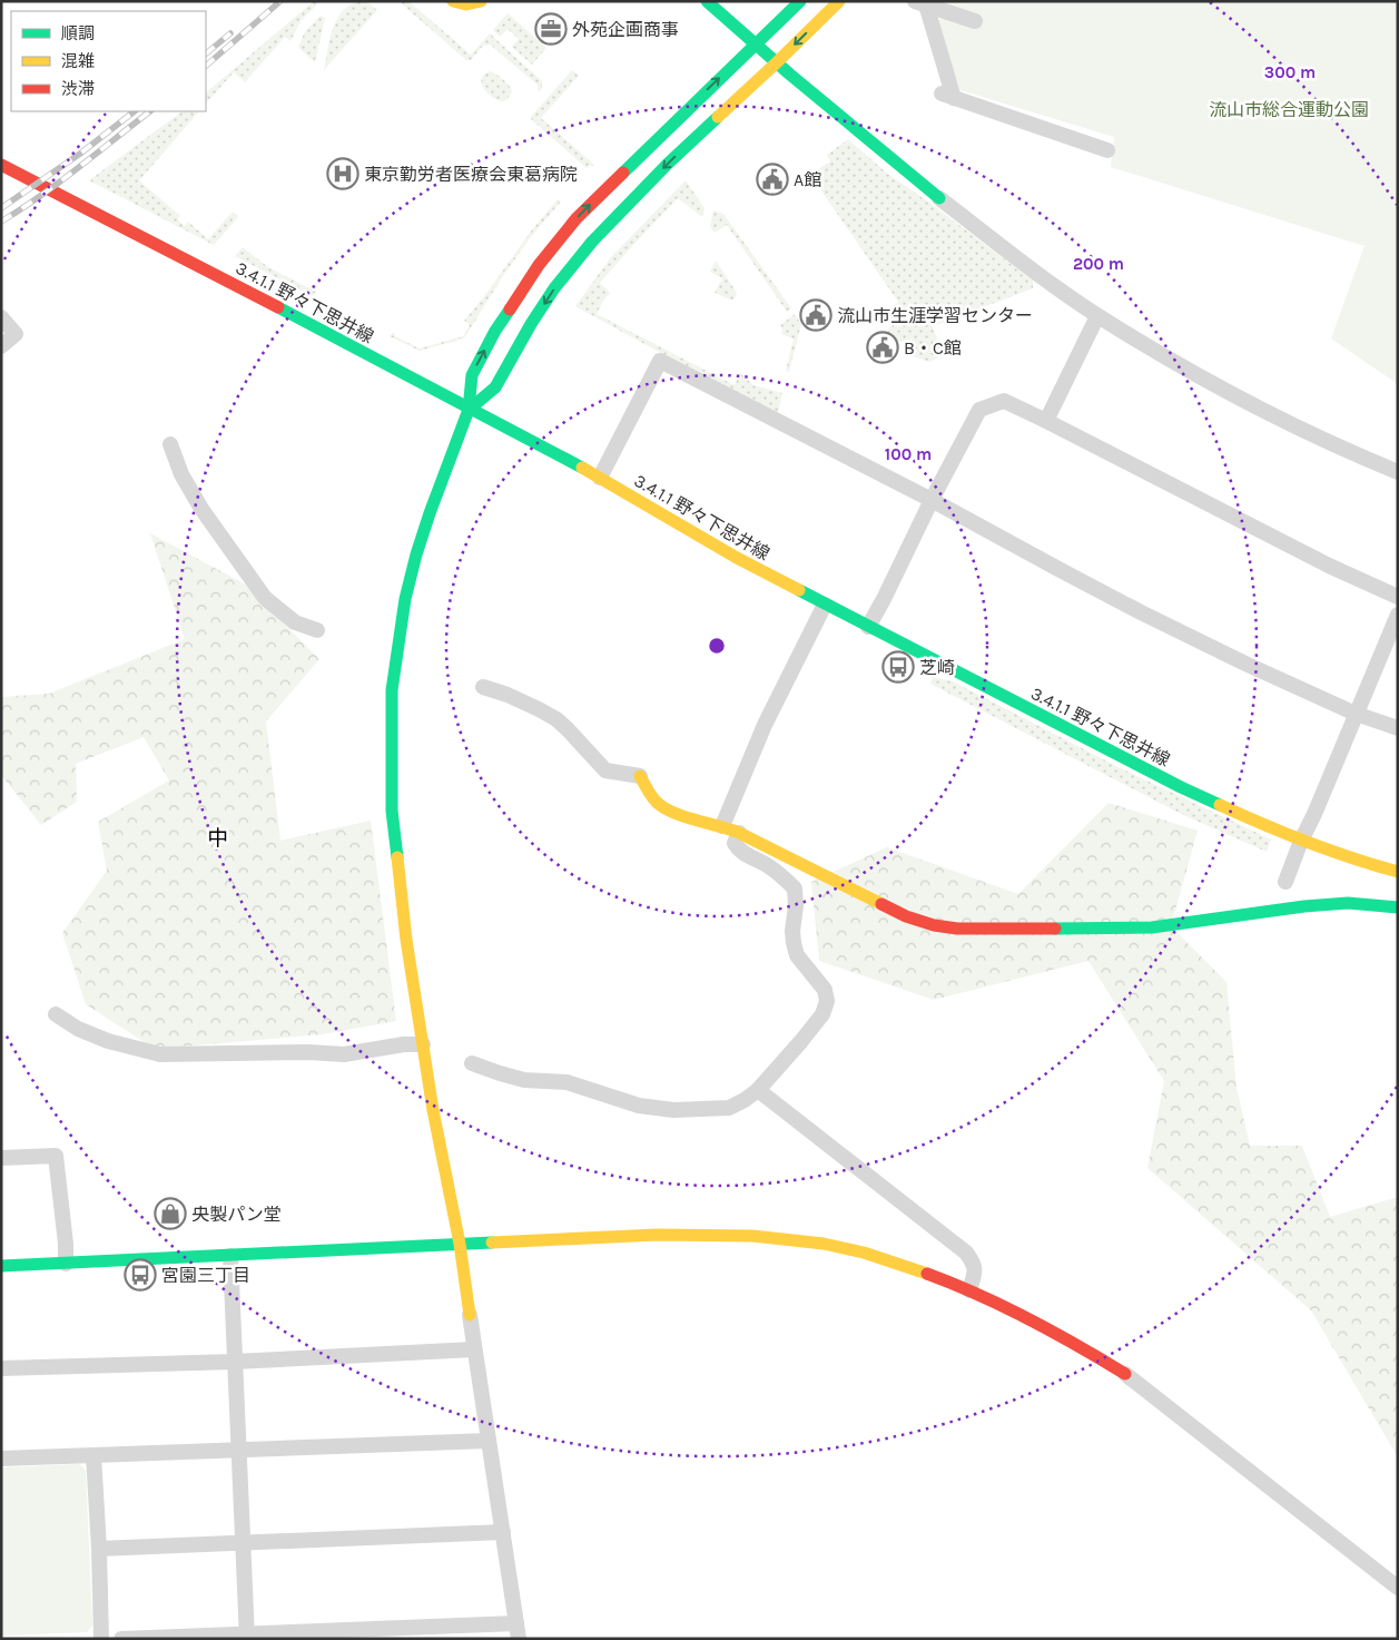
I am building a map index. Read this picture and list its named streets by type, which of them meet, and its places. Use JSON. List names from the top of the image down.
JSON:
{
  "streets": {
    "street": ["3.4.1.1 野々下思井線"]
  },
  "districts": ["中"],
  "parks": ["流山市総合運動公園"],
  "places": {
    "office": ["外苑企画商事"],
    "hospital": ["東京勤労者医療会東葛病院"],
    "public building": ["A館", "流山市生涯学習センター", "B・C館"],
    "bus stop": ["芝崎", "宮園三丁目"],
    "shop": ["央製パン堂"]
  },
  "legend": ["順調", "混雑", "渋滞"],
  "rings": ["300 m", "200 m", "100 m"]
}
